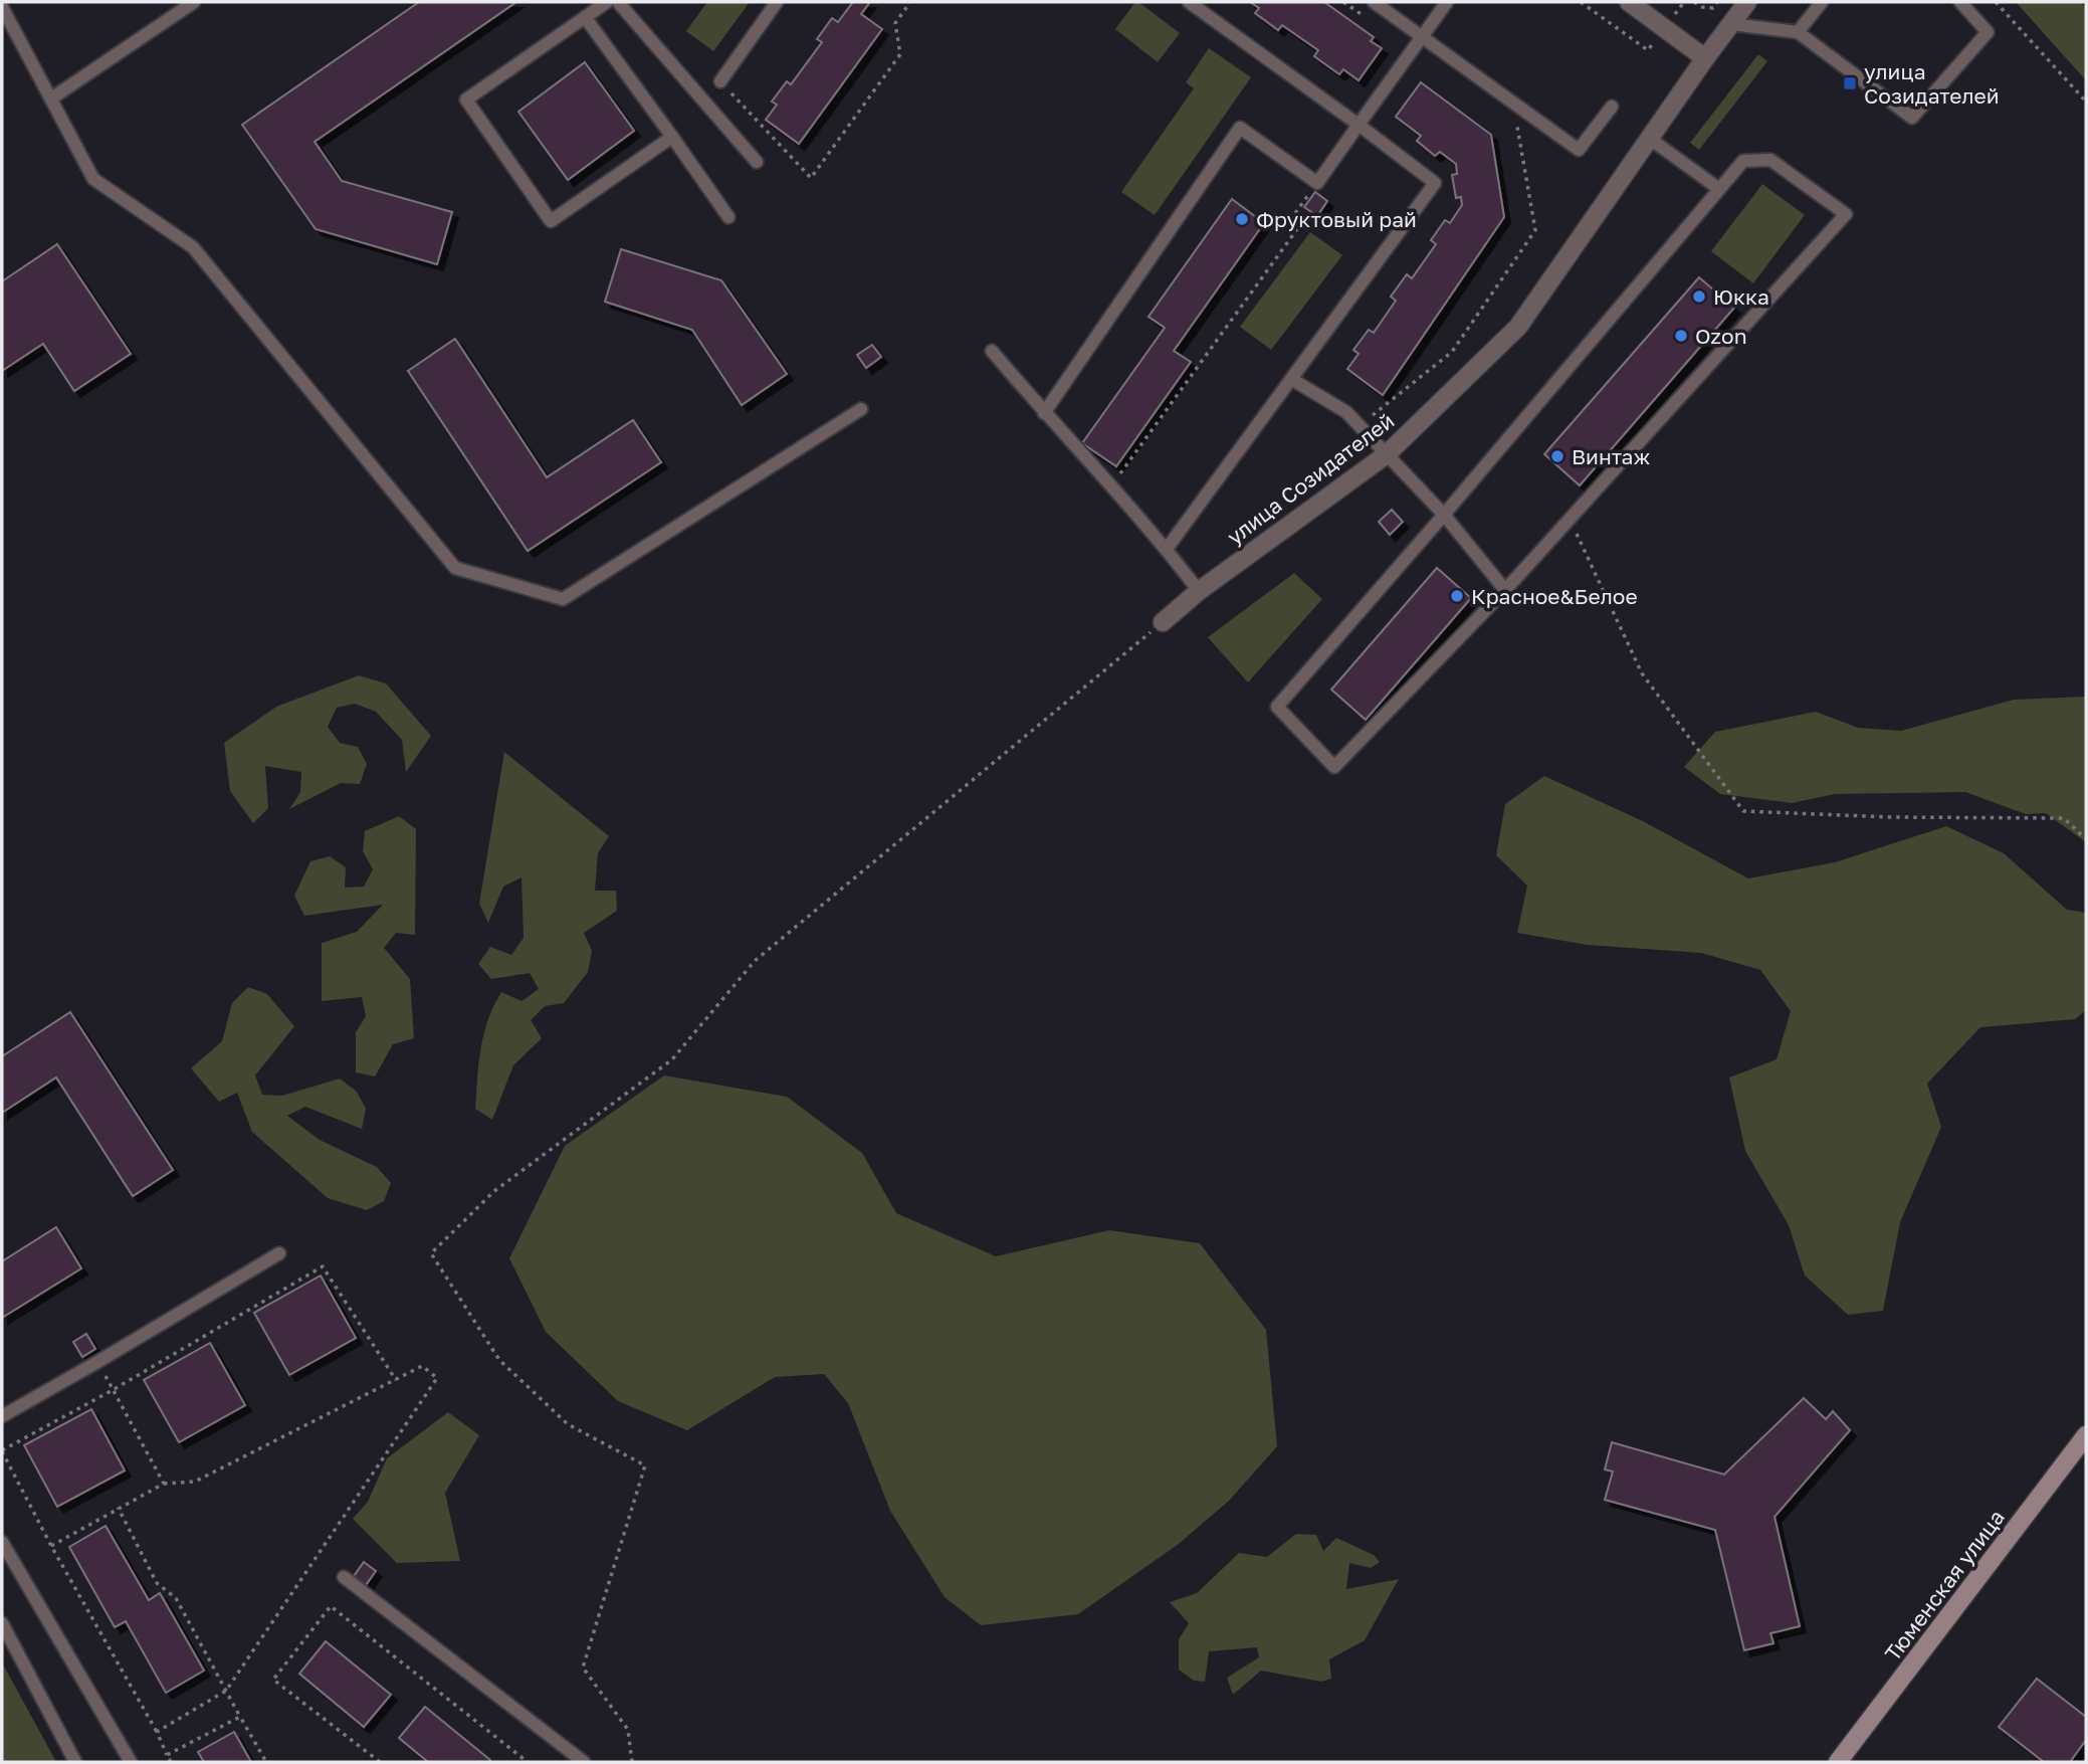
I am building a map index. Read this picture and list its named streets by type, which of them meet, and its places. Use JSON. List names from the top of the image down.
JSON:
{
  "streets": {
    "street": ["улица Созидателей", "Тюменская улица"]
  },
  "places": {
    "transit": ["улица Созидателей"],
    "other": [
      "Фруктовый рай",
      "Юкка",
      "Ozon",
      "Винтаж",
      "Красное&Белое"
    ]
  }
}
